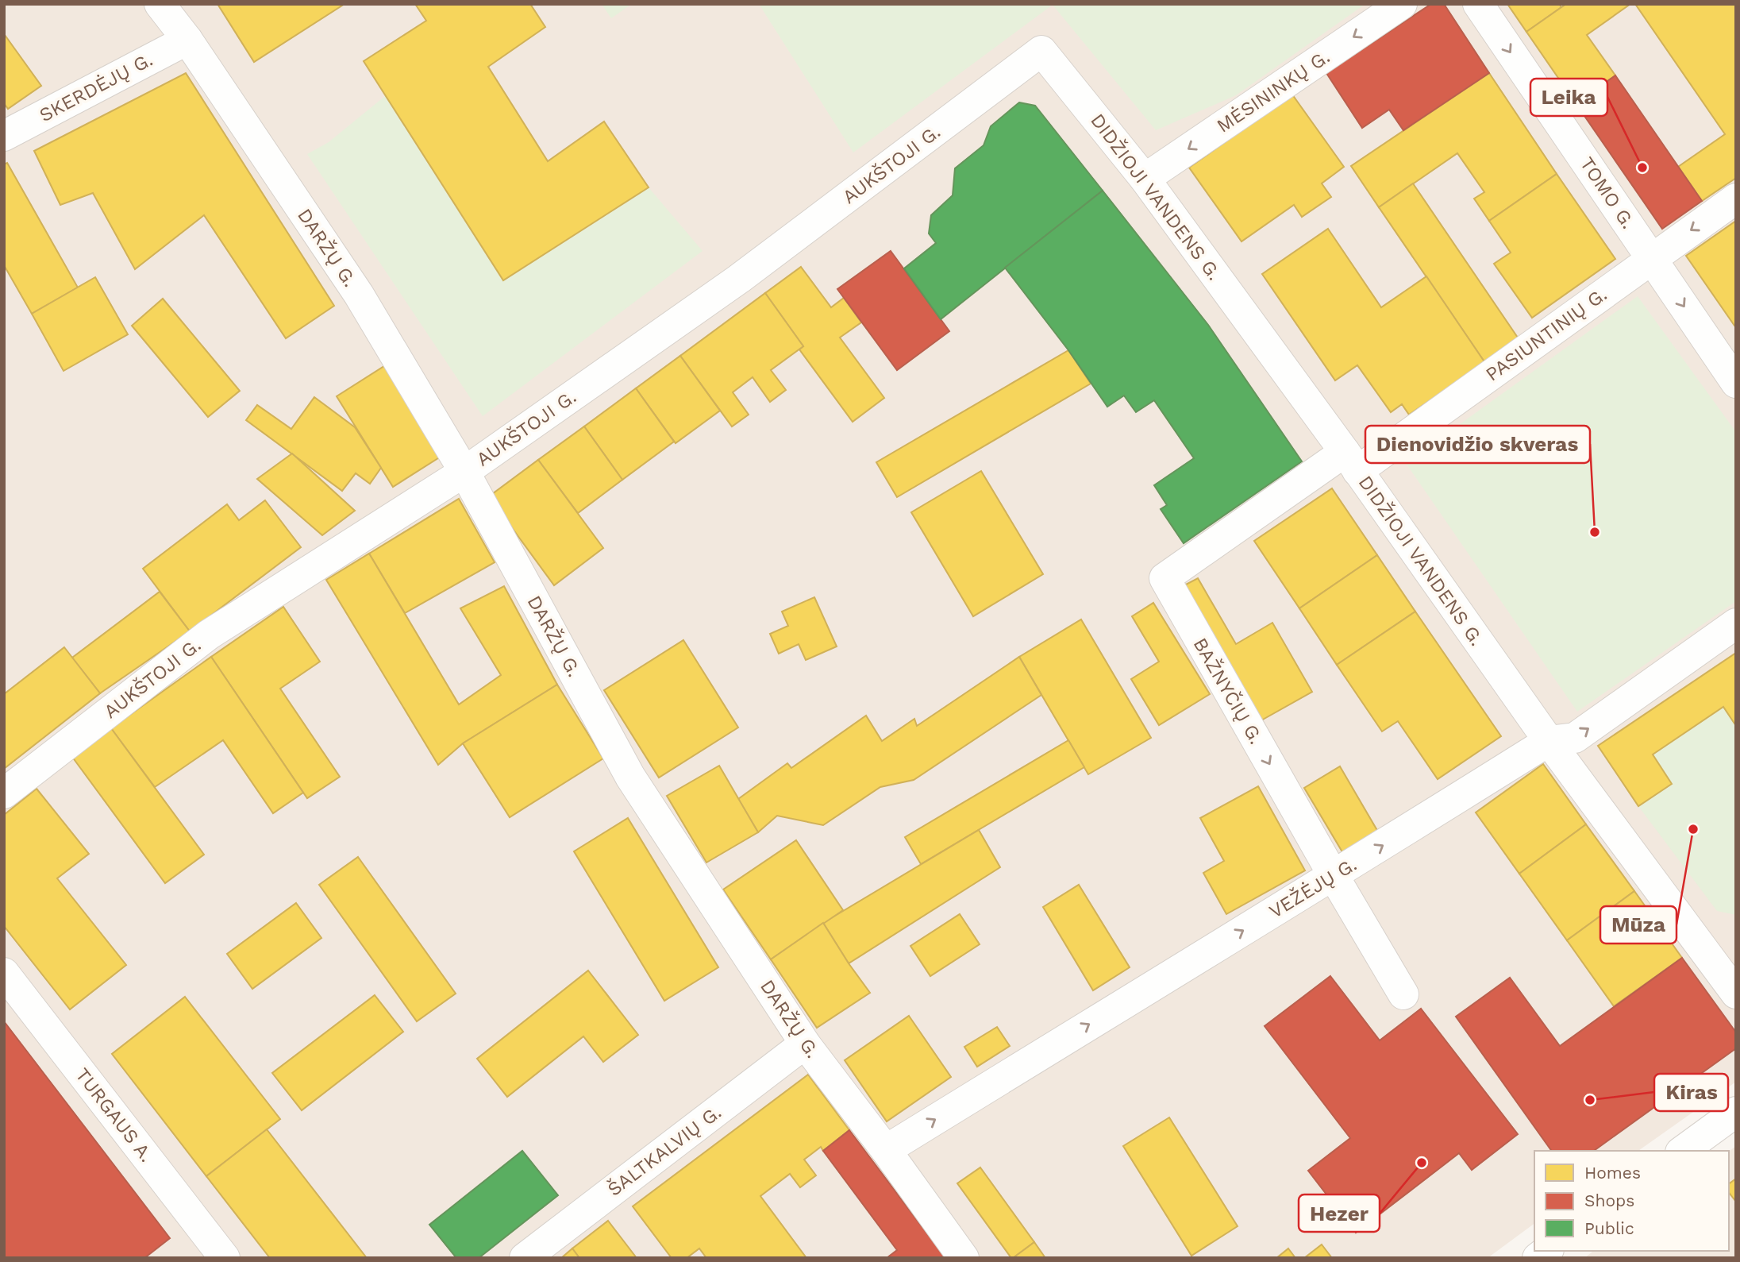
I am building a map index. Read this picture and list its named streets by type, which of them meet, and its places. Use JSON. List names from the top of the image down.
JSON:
{
  "streets": {
    "street": [
      "SKERDĖJŲ G.",
      "MĖSININKŲ G.",
      "AUKŠTOJI G.",
      "TOMO G.",
      "DIDŽIOJI VANDENS G.",
      "DARŽŲ G.",
      "PASIUNTINIŲ G.",
      "BAŽNYČIŲ G.",
      "VEŽĖJŲ G.",
      "TURGAUS A.",
      "ŠALTKALVIŲ G."
    ]
  },
  "crossings": [
    ["SKERDĖJŲ G.", "DARŽŲ G."],
    ["MĖSININKŲ G.", "DIDŽIOJI VANDENS G."],
    ["AUKŠTOJI G.", "DIDŽIOJI VANDENS G."],
    ["AUKŠTOJI G.", "DARŽŲ G."],
    ["TOMO G.", "PASIUNTINIŲ G."],
    ["DIDŽIOJI VANDENS G.", "PASIUNTINIŲ G."],
    ["DIDŽIOJI VANDENS G.", "BAŽNYČIŲ G."],
    ["DIDŽIOJI VANDENS G.", "VEŽĖJŲ G."],
    ["DARŽŲ G.", "VEŽĖJŲ G."],
    ["DARŽŲ G.", "ŠALTKALVIŲ G."],
    ["PASIUNTINIŲ G.", "BAŽNYČIŲ G."],
    ["BAŽNYČIŲ G.", "VEŽĖJŲ G."]
  ],
  "one_way": ["MĖSININKŲ G.", "TOMO G.", "VEŽĖJŲ G."],
  "places": [
    "Leika",
    "Dienovidžio skveras",
    "Mūza",
    "Kiras",
    "Hezer"
  ],
  "legend": ["Homes", "Shops", "Public"]
}
